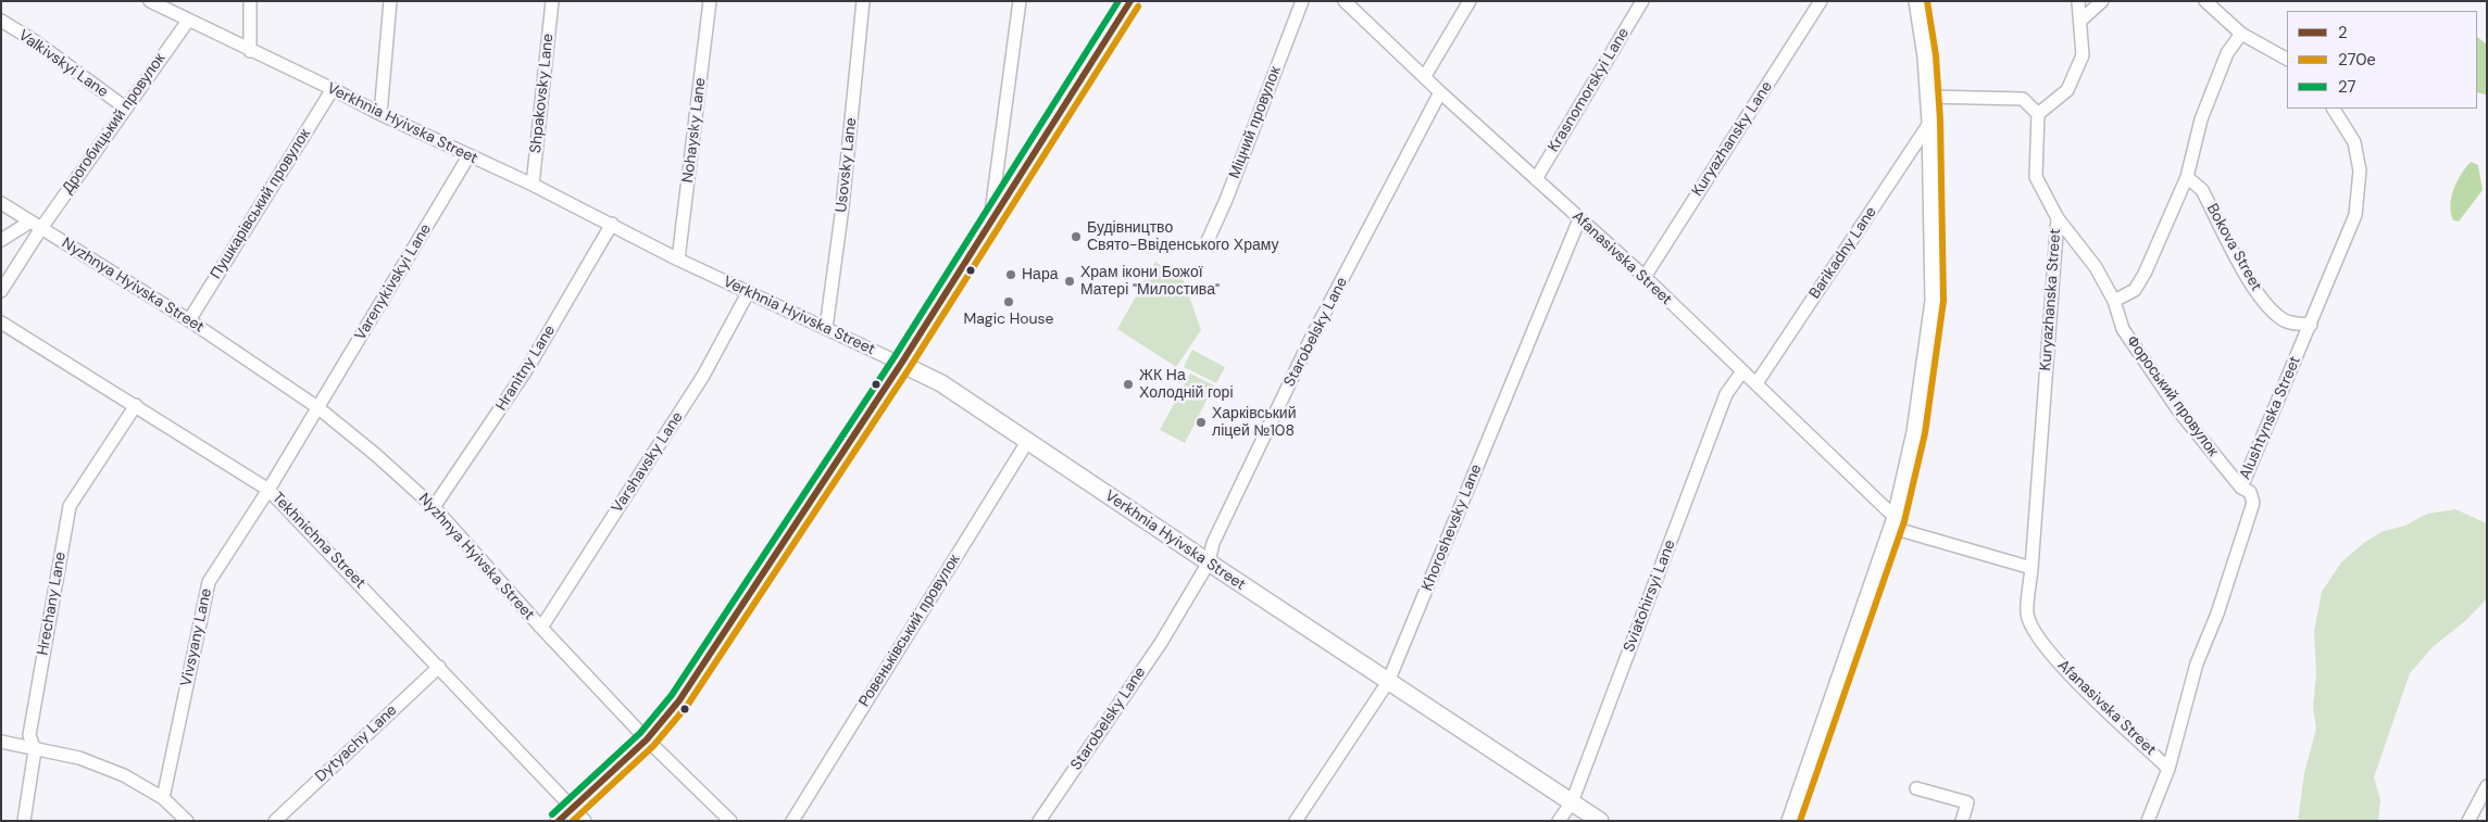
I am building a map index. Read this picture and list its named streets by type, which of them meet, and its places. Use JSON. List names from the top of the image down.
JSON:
{
  "streets": {
    "street": [
      "Valkivskyi Lane",
      "Krasnomorskyi Lane",
      "Shpakovsky Lane",
      "Міцний провулок",
      "Дрогобицький провулок",
      "Verkhnia Hyivska Street",
      "Nohaysky Lane",
      "Kuryazhansky Lane",
      "Usovsky Lane",
      "Пушкарівський провулок",
      "Bokova Street",
      "Barikadny Lane",
      "Afanasivska Street",
      "Varenykivskyi Lane",
      "Nyzhnya Hyivska Street",
      "Kuryazhanska Street",
      "Starobelsky Lane",
      "Hranitny Lane",
      "Фороський провулок",
      "Alushtynska Street",
      "Varshavsky Lane",
      "Khoroshevsky Lane",
      "Tekhnichna Street",
      "Sviatohirsyi Lane",
      "Hrechany Lane",
      "Ровеньківський провулок",
      "Vivsyany Lane",
      "Dytyachy Lane"
    ]
  },
  "crossings": [
    ["Valkivskyi Lane", "Дрогобицький провулок"],
    ["Krasnomorskyi Lane", "Afanasivska Street"],
    ["Shpakovsky Lane", "Verkhnia Hyivska Street"],
    ["Дрогобицький провулок", "Verkhnia Hyivska Street"],
    ["Дрогобицький провулок", "Nyzhnya Hyivska Street"],
    ["Verkhnia Hyivska Street", "Nohaysky Lane"],
    ["Verkhnia Hyivska Street", "Usovsky Lane"],
    ["Verkhnia Hyivska Street", "Пушкарівський провулок"],
    ["Verkhnia Hyivska Street", "Varenykivskyi Lane"],
    ["Verkhnia Hyivska Street", "Starobelsky Lane"],
    ["Verkhnia Hyivska Street", "Hranitny Lane"],
    ["Verkhnia Hyivska Street", "Varshavsky Lane"],
    ["Verkhnia Hyivska Street", "Khoroshevsky Lane"],
    ["Verkhnia Hyivska Street", "Sviatohirsyi Lane"],
    ["Verkhnia Hyivska Street", "Ровеньківський провулок"],
    ["Kuryazhansky Lane", "Afanasivska Street"],
    ["Пушкарівський провулок", "Nyzhnya Hyivska Street"],
    ["Bokova Street", "Alushtynska Street"],
    ["Barikadny Lane", "Afanasivska Street"],
    ["Afanasivska Street", "Kuryazhanska Street"],
    ["Afanasivska Street", "Starobelsky Lane"],
    ["Afanasivska Street", "Alushtynska Street"],
    ["Afanasivska Street", "Khoroshevsky Lane"],
    ["Afanasivska Street", "Sviatohirsyi Lane"],
    ["Varenykivskyi Lane", "Nyzhnya Hyivska Street"],
    ["Varenykivskyi Lane", "Vivsyany Lane"],
    ["Nyzhnya Hyivska Street", "Hranitny Lane"],
    ["Nyzhnya Hyivska Street", "Varshavsky Lane"],
    ["Nyzhnya Hyivska Street", "Vivsyany Lane"],
    ["Kuryazhanska Street", "Фороський провулок"],
    ["Фороський провулок", "Alushtynska Street"],
    ["Tekhnichna Street", "Hrechany Lane"],
    ["Tekhnichna Street", "Vivsyany Lane"],
    ["Tekhnichna Street", "Dytyachy Lane"]
  ],
  "places": [
    "Будівництво Свято-Ввіденського Храму",
    "Нара",
    "Храм ікони Божої Матері \"Милостива\"",
    "Magic House",
    "ЖК На Холодній горі",
    "Харківський ліцей №108"
  ],
  "lines": ["transit line 2", "transit line 270е", "transit line 27"],
  "legend": ["2", "270е", "27"]
}
